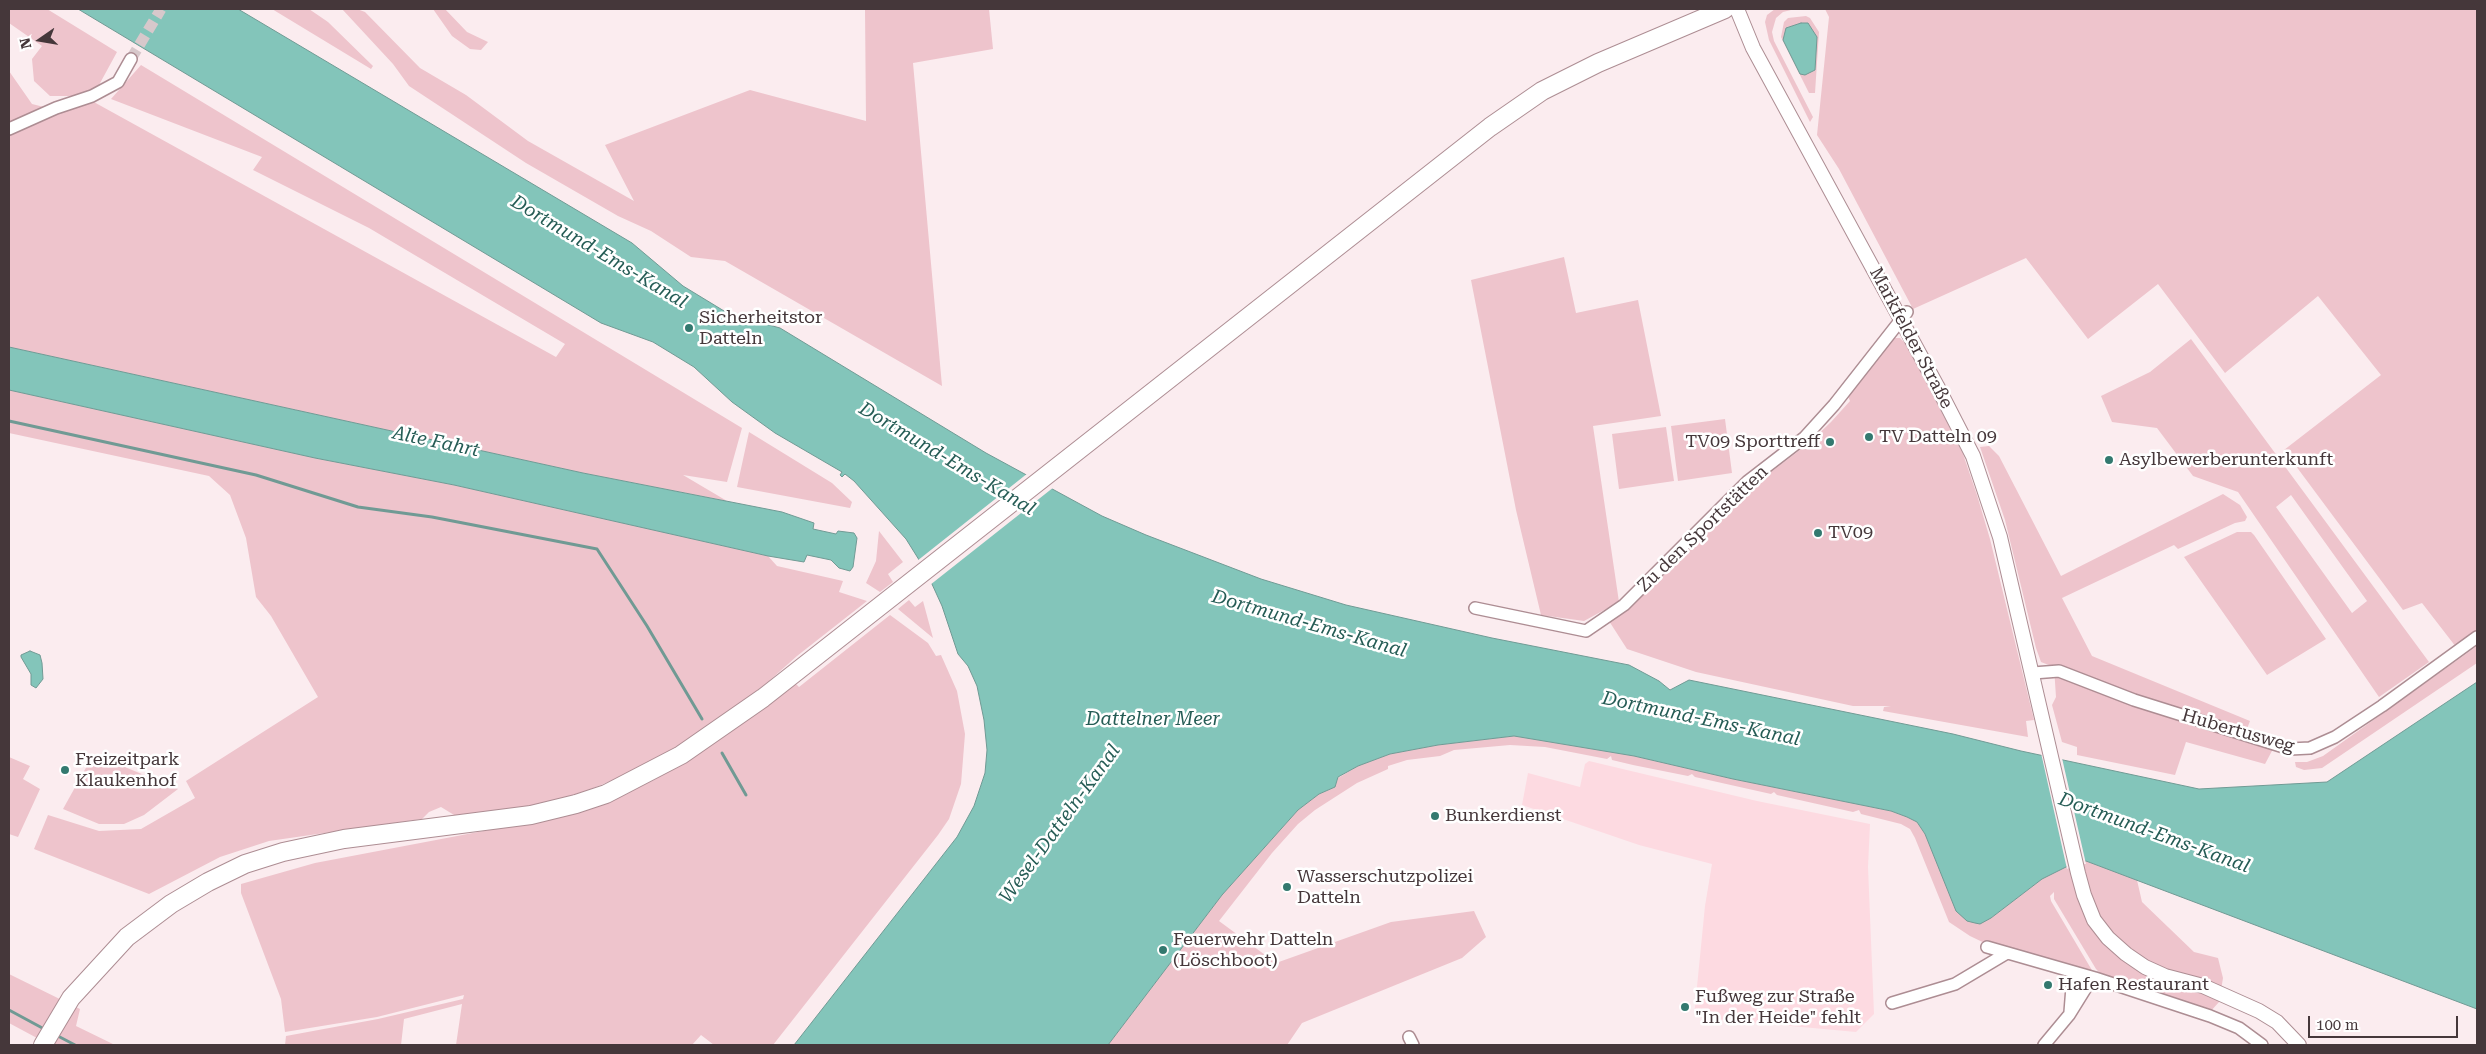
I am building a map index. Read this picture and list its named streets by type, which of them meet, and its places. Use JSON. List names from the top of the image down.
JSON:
{
  "streets": {
    "street": ["Markfelder Straße", "Zu den Sportstätten", "Hubertusweg"]
  },
  "crossings": [
    ["Markfelder Straße", "Zu den Sportstätten"],
    ["Markfelder Straße", "Hubertusweg"]
  ],
  "water": [
    "Dortmund-Ems-Kanal",
    "Alte Fahrt",
    "Dattelner Meer",
    "Wesel-Datteln-Kanal"
  ],
  "places": [
    "Sicherheitstor Datteln",
    "TV Datteln 09",
    "TV09 Sporttreff",
    "Asylbewerberunterkunft",
    "TV09",
    "Freizeitpark Klaukenhof",
    "Bunkerdienst",
    "Wasserschutzpolizei Datteln",
    "Feuerwehr Datteln (Löschboot)",
    "Hafen Restaurant",
    "Fußweg zur Straße \"In der Heide\" fehlt"
  ],
  "scale_bar": "100 m",
  "north": "left"
}
